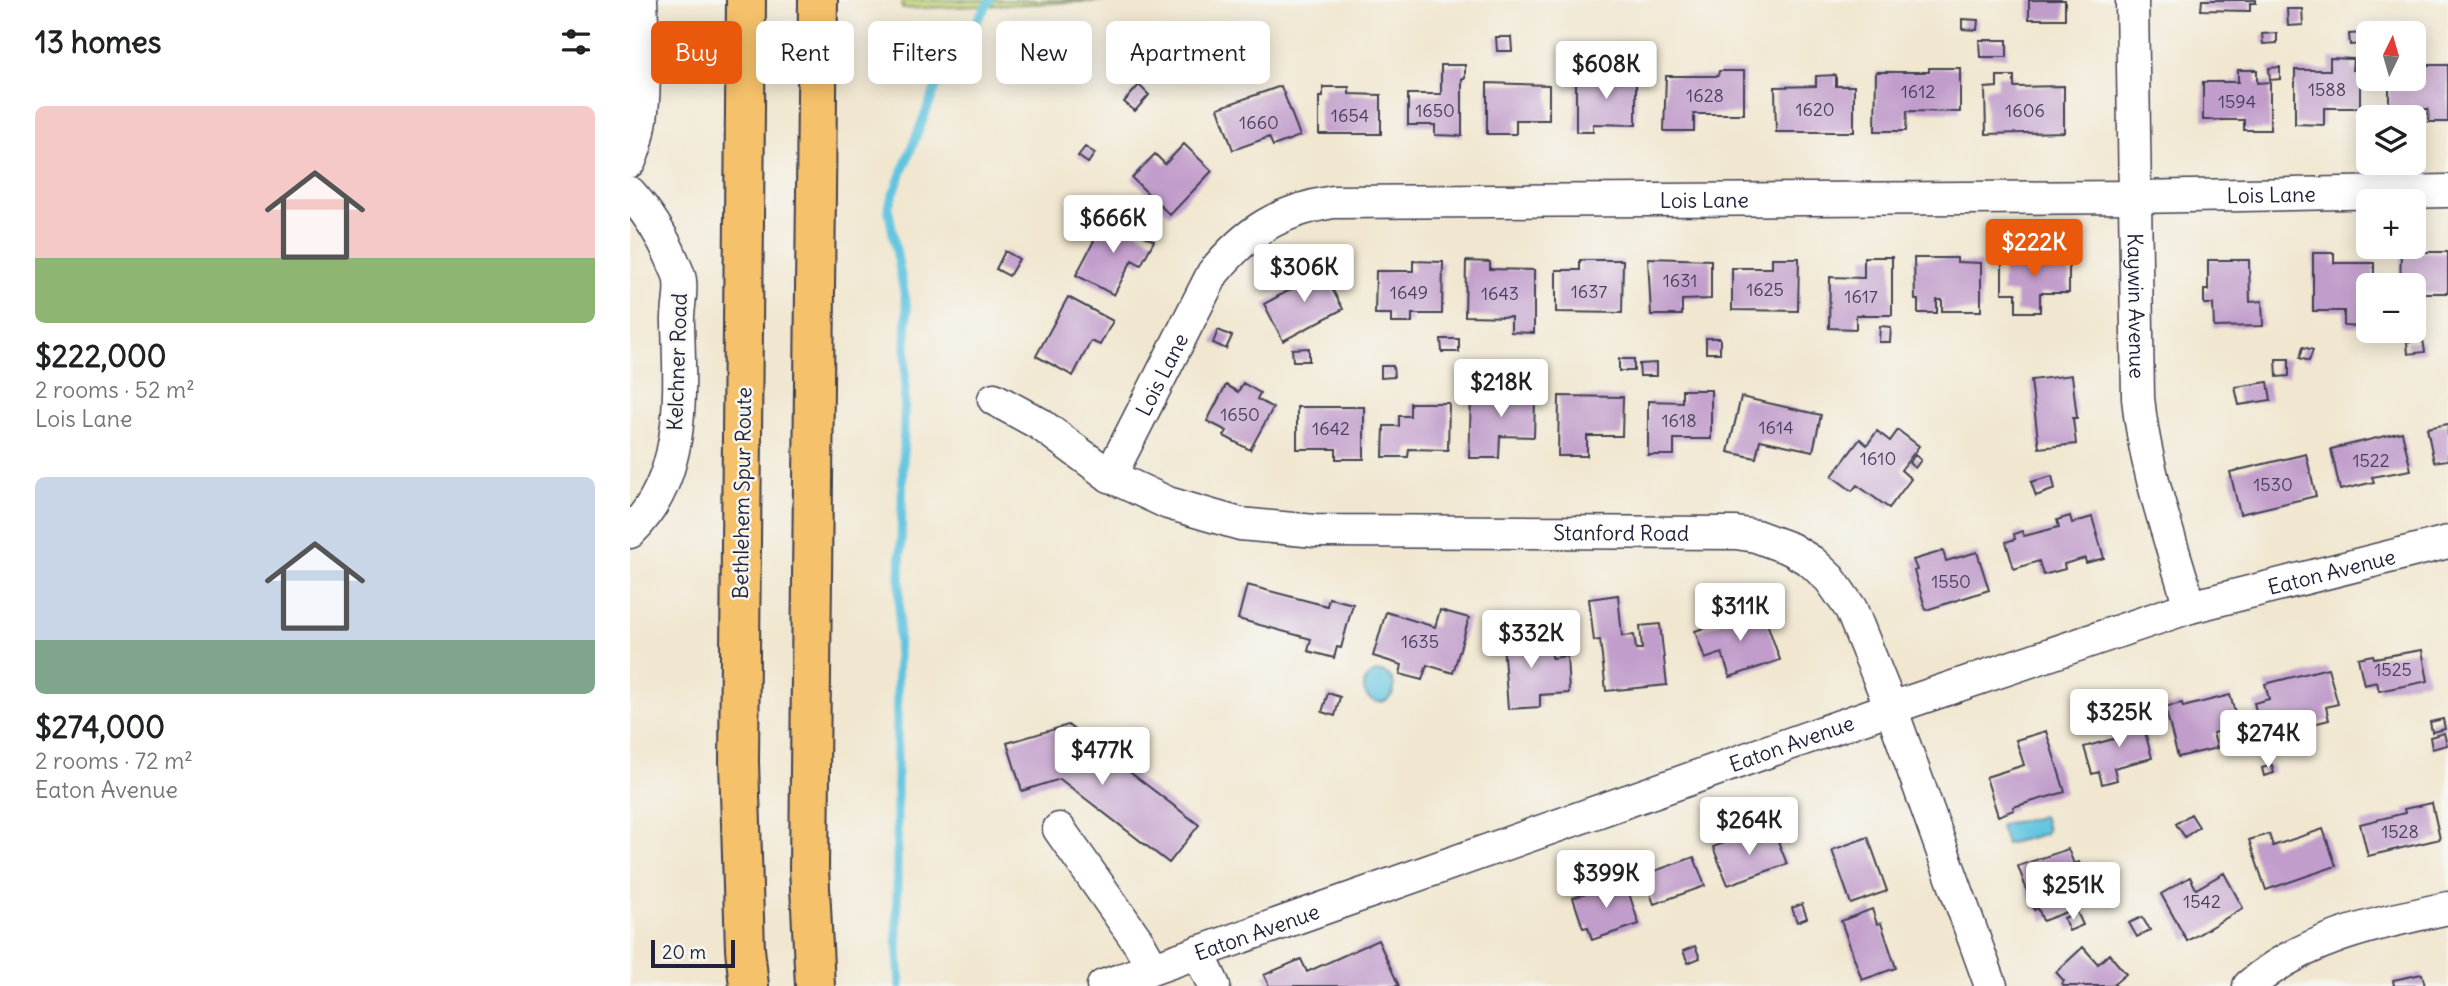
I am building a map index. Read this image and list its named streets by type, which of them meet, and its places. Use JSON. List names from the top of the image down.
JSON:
{
  "streets": {
    "highway": ["Bethlehem Spur Route"],
    "street": [
      "Lois Lane",
      "Kaywin Avenue",
      "Kelchner Road",
      "Stanford Road",
      "Eaton Avenue"
    ]
  },
  "crossings": [
    ["Lois Lane", "Kaywin Avenue"],
    ["Lois Lane", "Stanford Road"],
    ["Kaywin Avenue", "Eaton Avenue"],
    ["Stanford Road", "Eaton Avenue"]
  ],
  "house_numbers": [
    "1588",
    "1612",
    "1628",
    "1594",
    "1620",
    "1650",
    "1606",
    "1654",
    "1660",
    "1631",
    "1625",
    "1637",
    "1649",
    "1643",
    "1617",
    "1650",
    "1618",
    "1614",
    "1642",
    "1610",
    "1522",
    "1530",
    "1550",
    "1635",
    "1525",
    "1528",
    "1542"
  ],
  "scale_bar": "20 m",
  "north": "top",
  "page": {
    "heading": "13 homes",
    "map_buttons": ["+", "−"],
    "chip": [
      "Buy",
      "Rent",
      "Filters",
      "New",
      "Apartment"
    ],
    "price": [
      "$608K",
      "$666K",
      "$222K",
      "$306K",
      "$218K",
      "$311K",
      "$332K",
      "$325K",
      "$274K",
      "$477K",
      "$264K",
      "$399K",
      "$251K"
    ],
    "list": [
      {
        "name": "$222,000",
        "note": "2 rooms · 52 m² · Lois Lane"
      },
      {
        "name": "$274,000",
        "note": "2 rooms · 72 m² · Eaton Avenue"
      }
    ],
    "scale": "20 m"
  }
}
